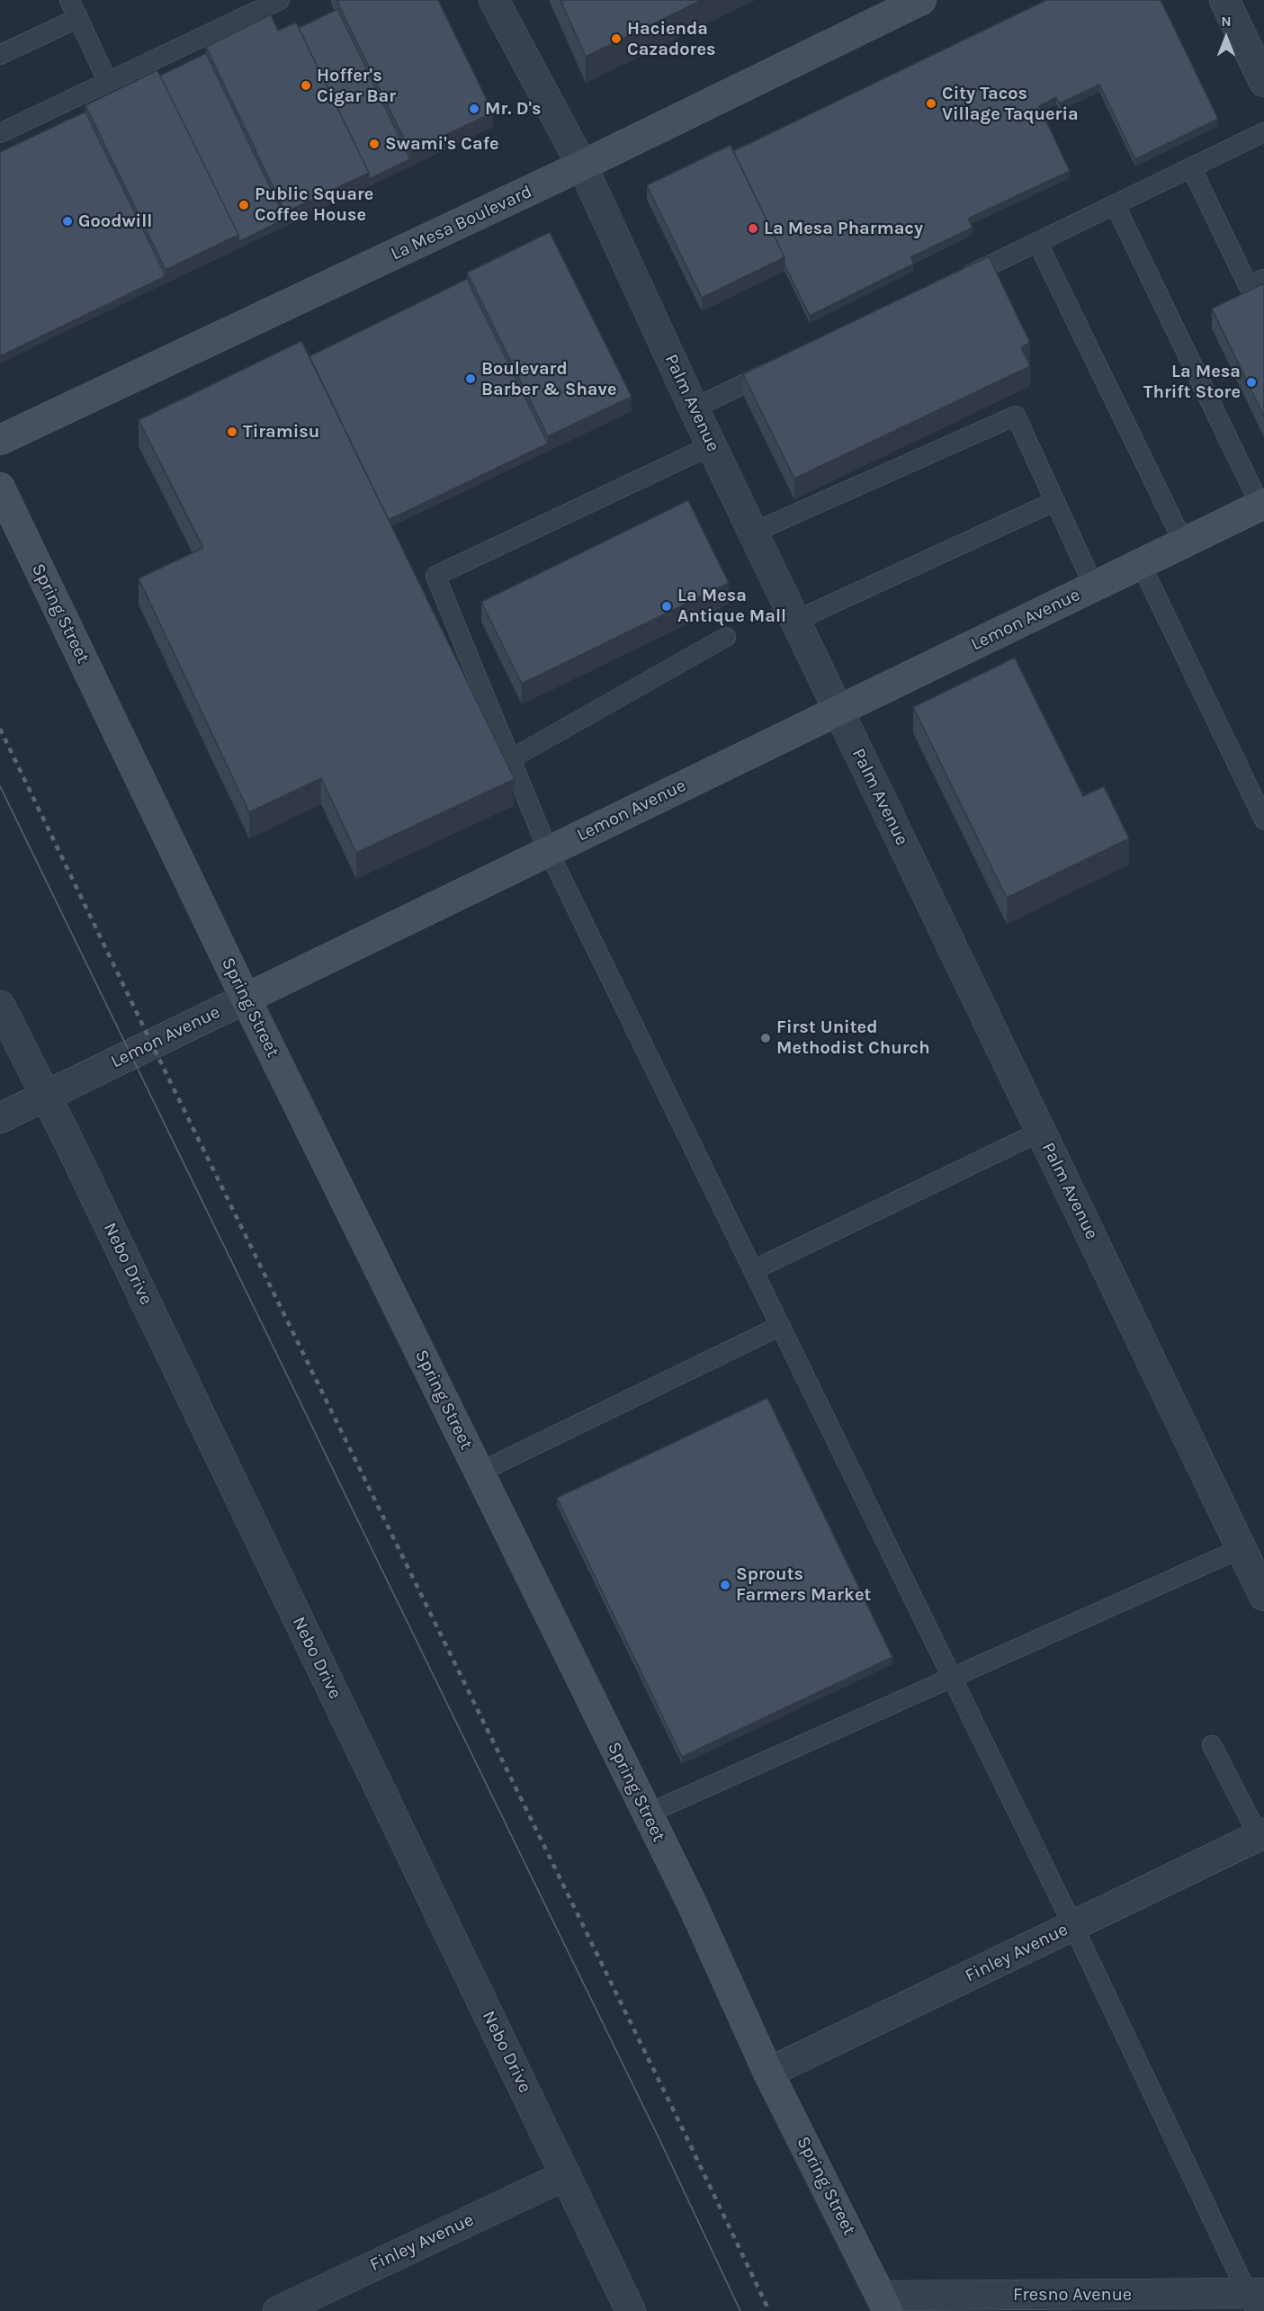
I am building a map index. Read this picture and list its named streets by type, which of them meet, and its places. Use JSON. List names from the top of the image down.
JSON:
{
  "streets": {
    "main road": ["La Mesa Boulevard", "Spring Street", "Lemon Avenue"],
    "street": [
      "Palm Avenue",
      "Nebo Drive",
      "Finley Avenue",
      "Fresno Avenue"
    ]
  },
  "crossings": [
    ["La Mesa Boulevard", "Palm Avenue"],
    ["Palm Avenue", "Lemon Avenue"],
    ["Spring Street", "Lemon Avenue"],
    ["Spring Street", "Finley Avenue"],
    ["Spring Street", "Fresno Avenue"],
    ["Lemon Avenue", "Nebo Drive"],
    ["Nebo Drive", "Finley Avenue"]
  ],
  "places": [
    "Hacienda Cazadores",
    "Hoffer's Cigar Bar",
    "City Tacos Village Taqueria",
    "Mr. D's",
    "Swami's Cafe",
    "Public Square Coffee House",
    "Goodwill",
    "La Mesa Pharmacy",
    "Boulevard Barber & Shave",
    "La Mesa Thrift Store",
    "Tiramisu",
    "La Mesa Antique Mall",
    "First United Methodist Church",
    "Sprouts Farmers Market"
  ],
  "north": "top"
}
